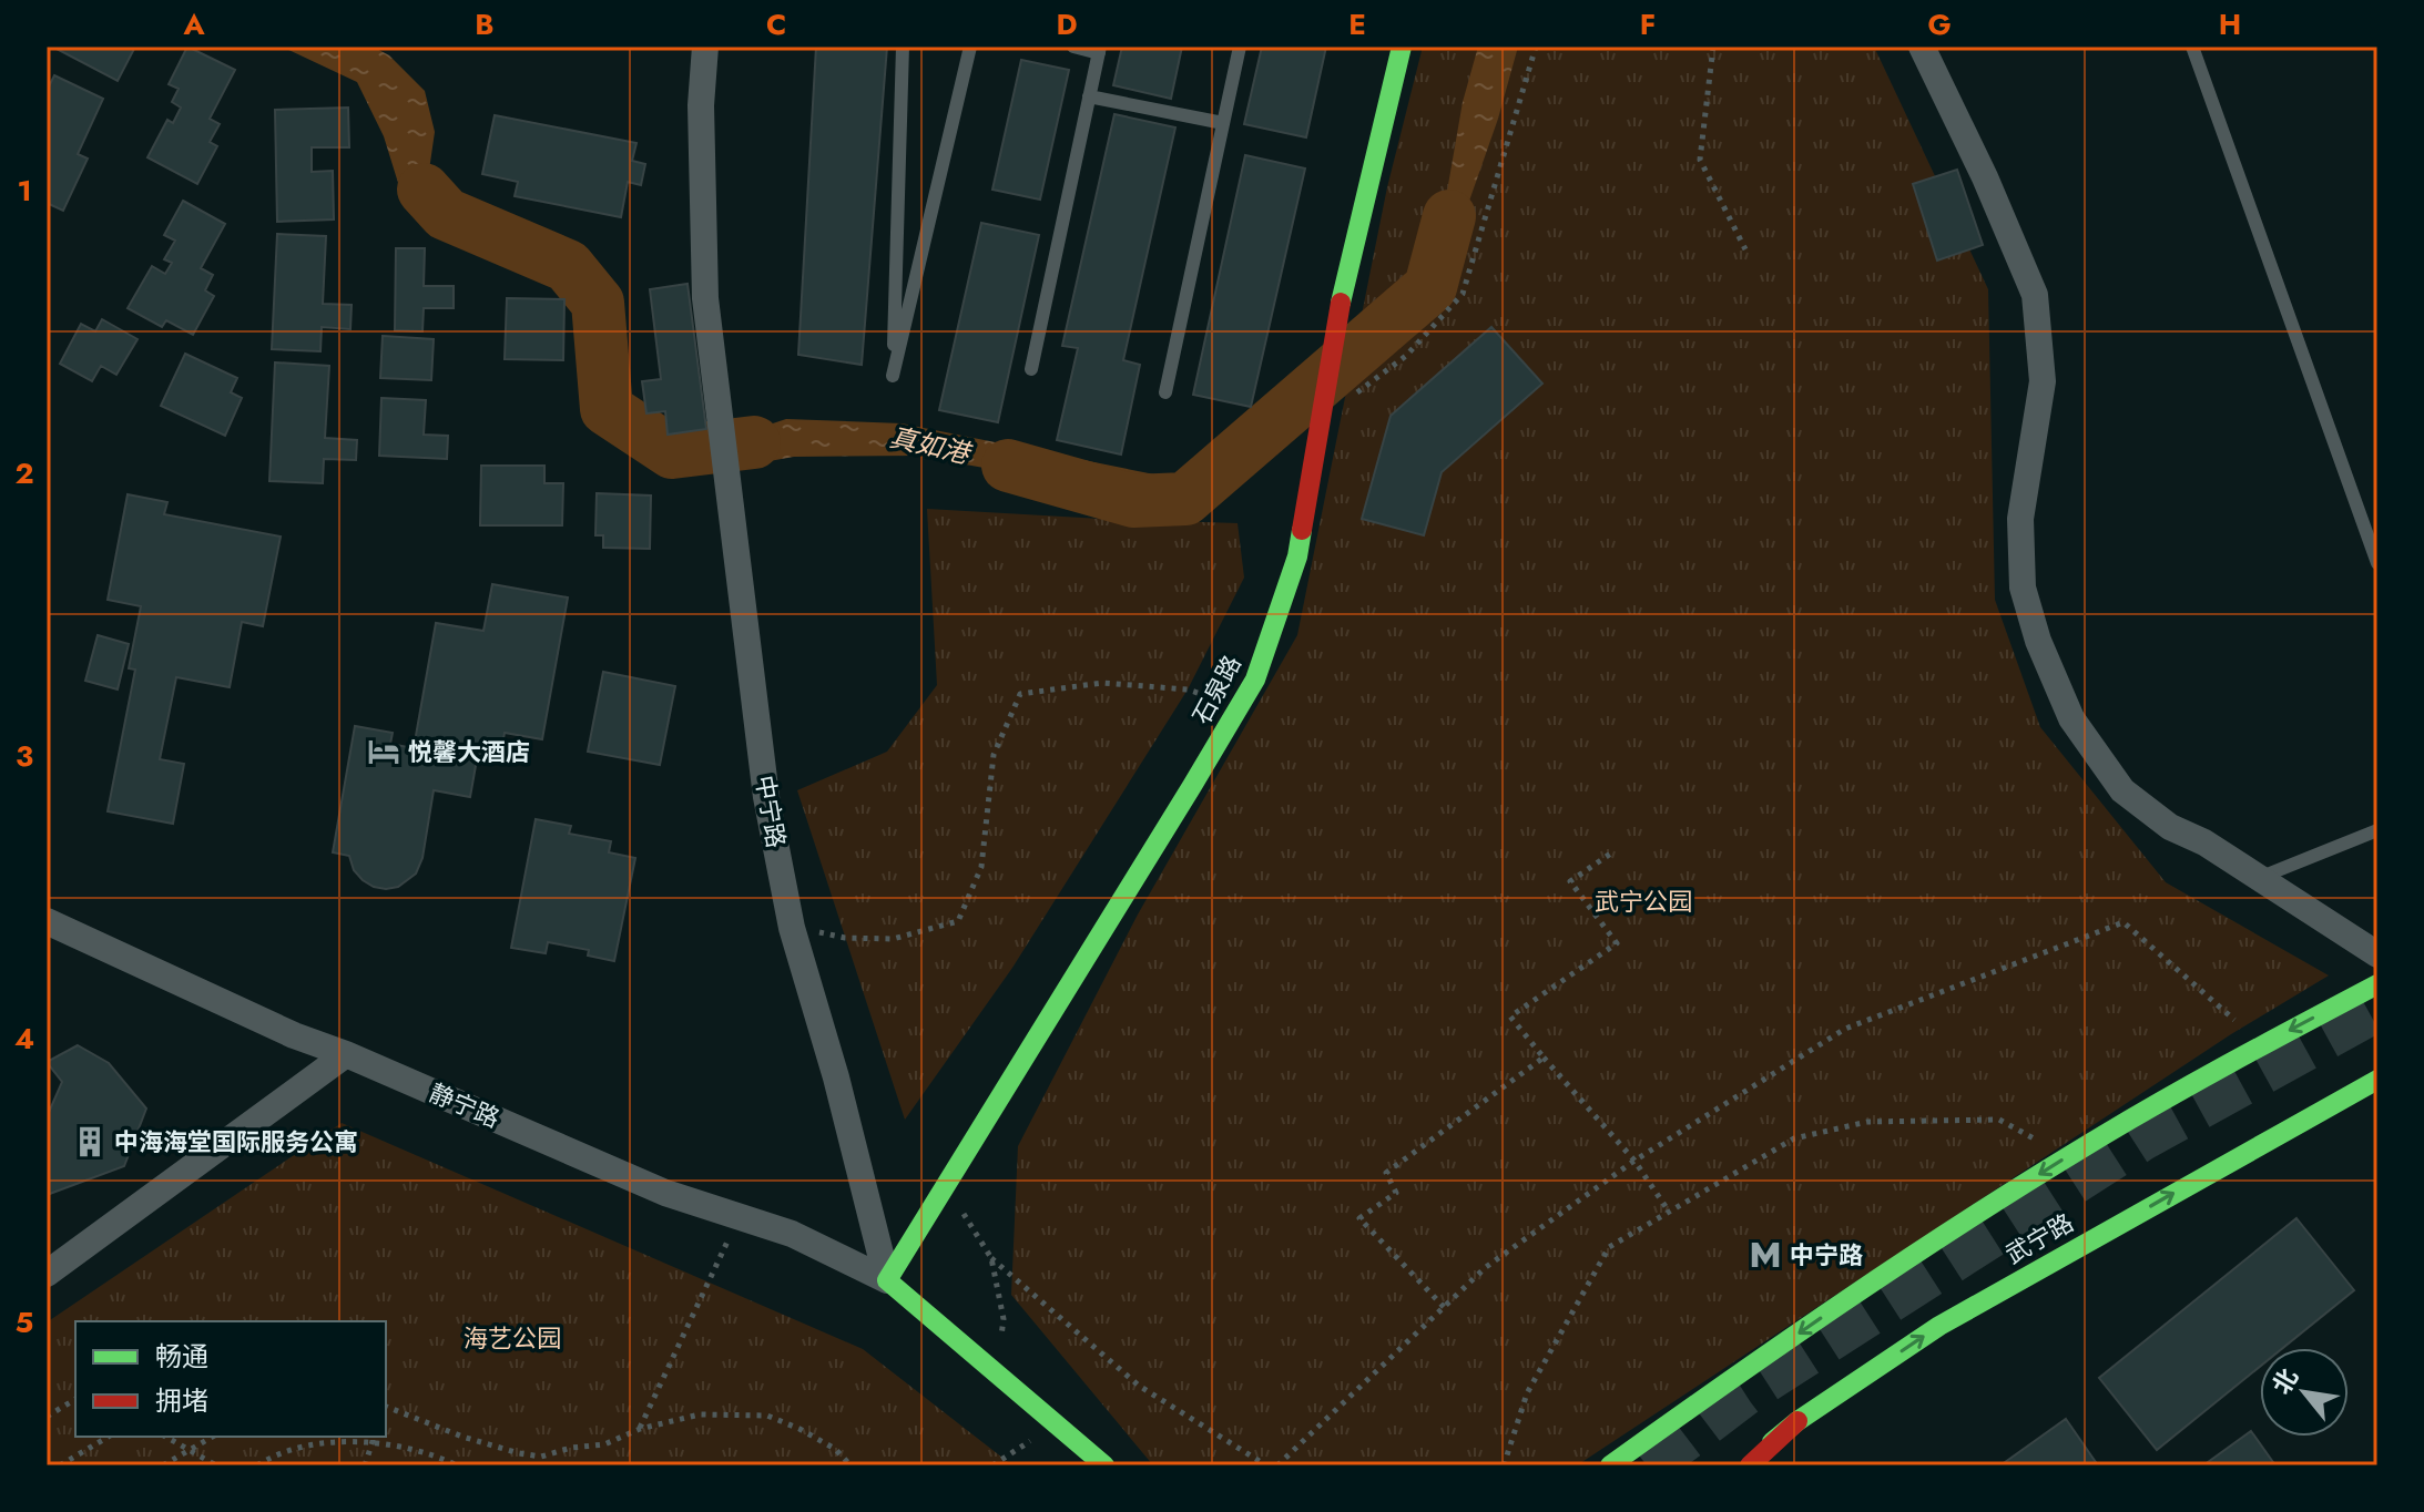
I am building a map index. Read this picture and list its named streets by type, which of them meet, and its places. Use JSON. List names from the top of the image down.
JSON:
{
  "streets": {
    "main road": ["石泉路", "武宁路"],
    "street": ["中宁路", "静宁路"]
  },
  "crossings": [
    ["石泉路", "中宁路"],
    ["石泉路", "静宁路"],
    ["中宁路", "静宁路"]
  ],
  "water": ["真如港"],
  "parks": ["武宁公园", "海艺公园"],
  "places": {
    "hotel": ["悦馨大酒店"],
    "building": ["中海海堂国际服务公寓"],
    "metro station": ["中宁路"]
  },
  "legend": ["畅通", "拥堵"],
  "north": "top left",
  "grid": {
    "columns": [
      "A",
      "B",
      "C",
      "D",
      "E",
      "F",
      "G",
      "H"
    ],
    "rows": [
      "1",
      "2",
      "3",
      "4",
      "5"
    ]
  }
}
